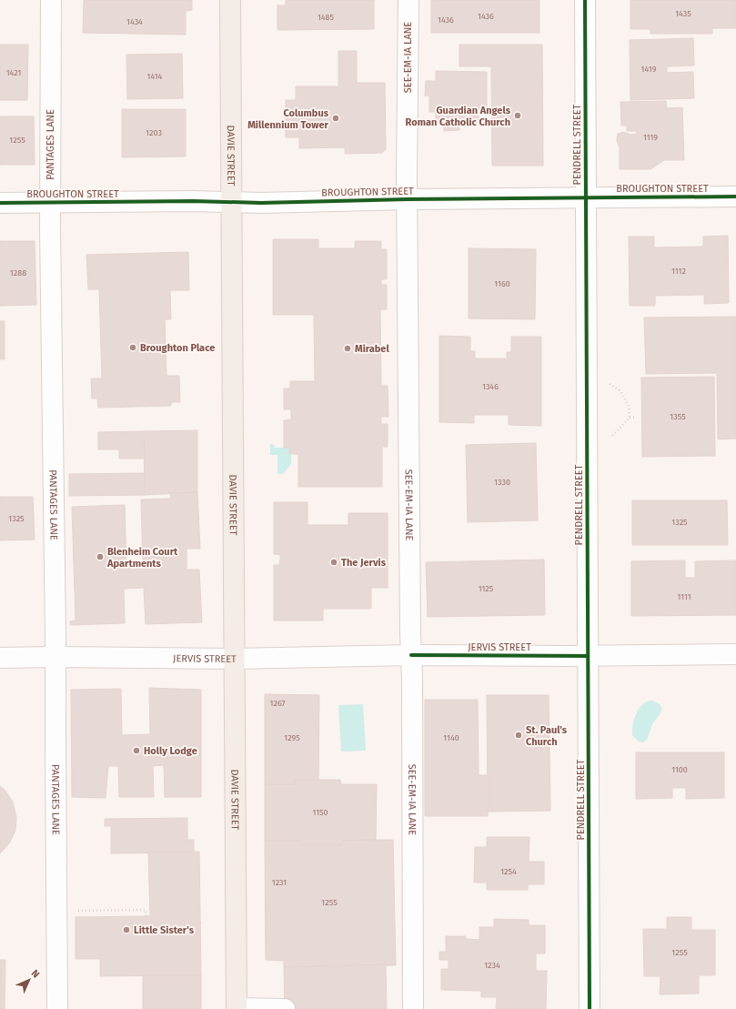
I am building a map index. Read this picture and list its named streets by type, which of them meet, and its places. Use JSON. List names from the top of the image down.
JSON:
{
  "streets": {
    "main road": ["DAVIE STREET"],
    "street": [
      "SEE-EM-IA LANE",
      "PANTAGES LANE",
      "PENDRELL STREET",
      "BROUGHTON STREET",
      "JERVIS STREET"
    ]
  },
  "crossings": [
    ["SEE-EM-IA LANE", "BROUGHTON STREET"],
    ["SEE-EM-IA LANE", "JERVIS STREET"],
    ["PANTAGES LANE", "BROUGHTON STREET"],
    ["PANTAGES LANE", "JERVIS STREET"],
    ["PENDRELL STREET", "BROUGHTON STREET"],
    ["PENDRELL STREET", "JERVIS STREET"],
    ["DAVIE STREET", "BROUGHTON STREET"],
    ["DAVIE STREET", "JERVIS STREET"]
  ],
  "places": [
    "Guardian Angels Roman Catholic Church",
    "Columbus Millennium Tower",
    "Broughton Place",
    "Mirabel",
    "Blenheim Court Apartments",
    "The Jervis",
    "St. Paul's Church",
    "Holly Lodge",
    "Little Sister's"
  ],
  "house_numbers": [
    "1435",
    "1436",
    "1485",
    "1436",
    "1434",
    "1419",
    "1421",
    "1414",
    "1203",
    "1119",
    "1255",
    "1112",
    "1288",
    "1160",
    "1346",
    "1355",
    "1330",
    "1325",
    "1325",
    "1125",
    "1111",
    "1267",
    "1295",
    "1140",
    "1100",
    "1150",
    "1254",
    "1231",
    "1255",
    "1255",
    "1234"
  ],
  "north": "top right"
}
